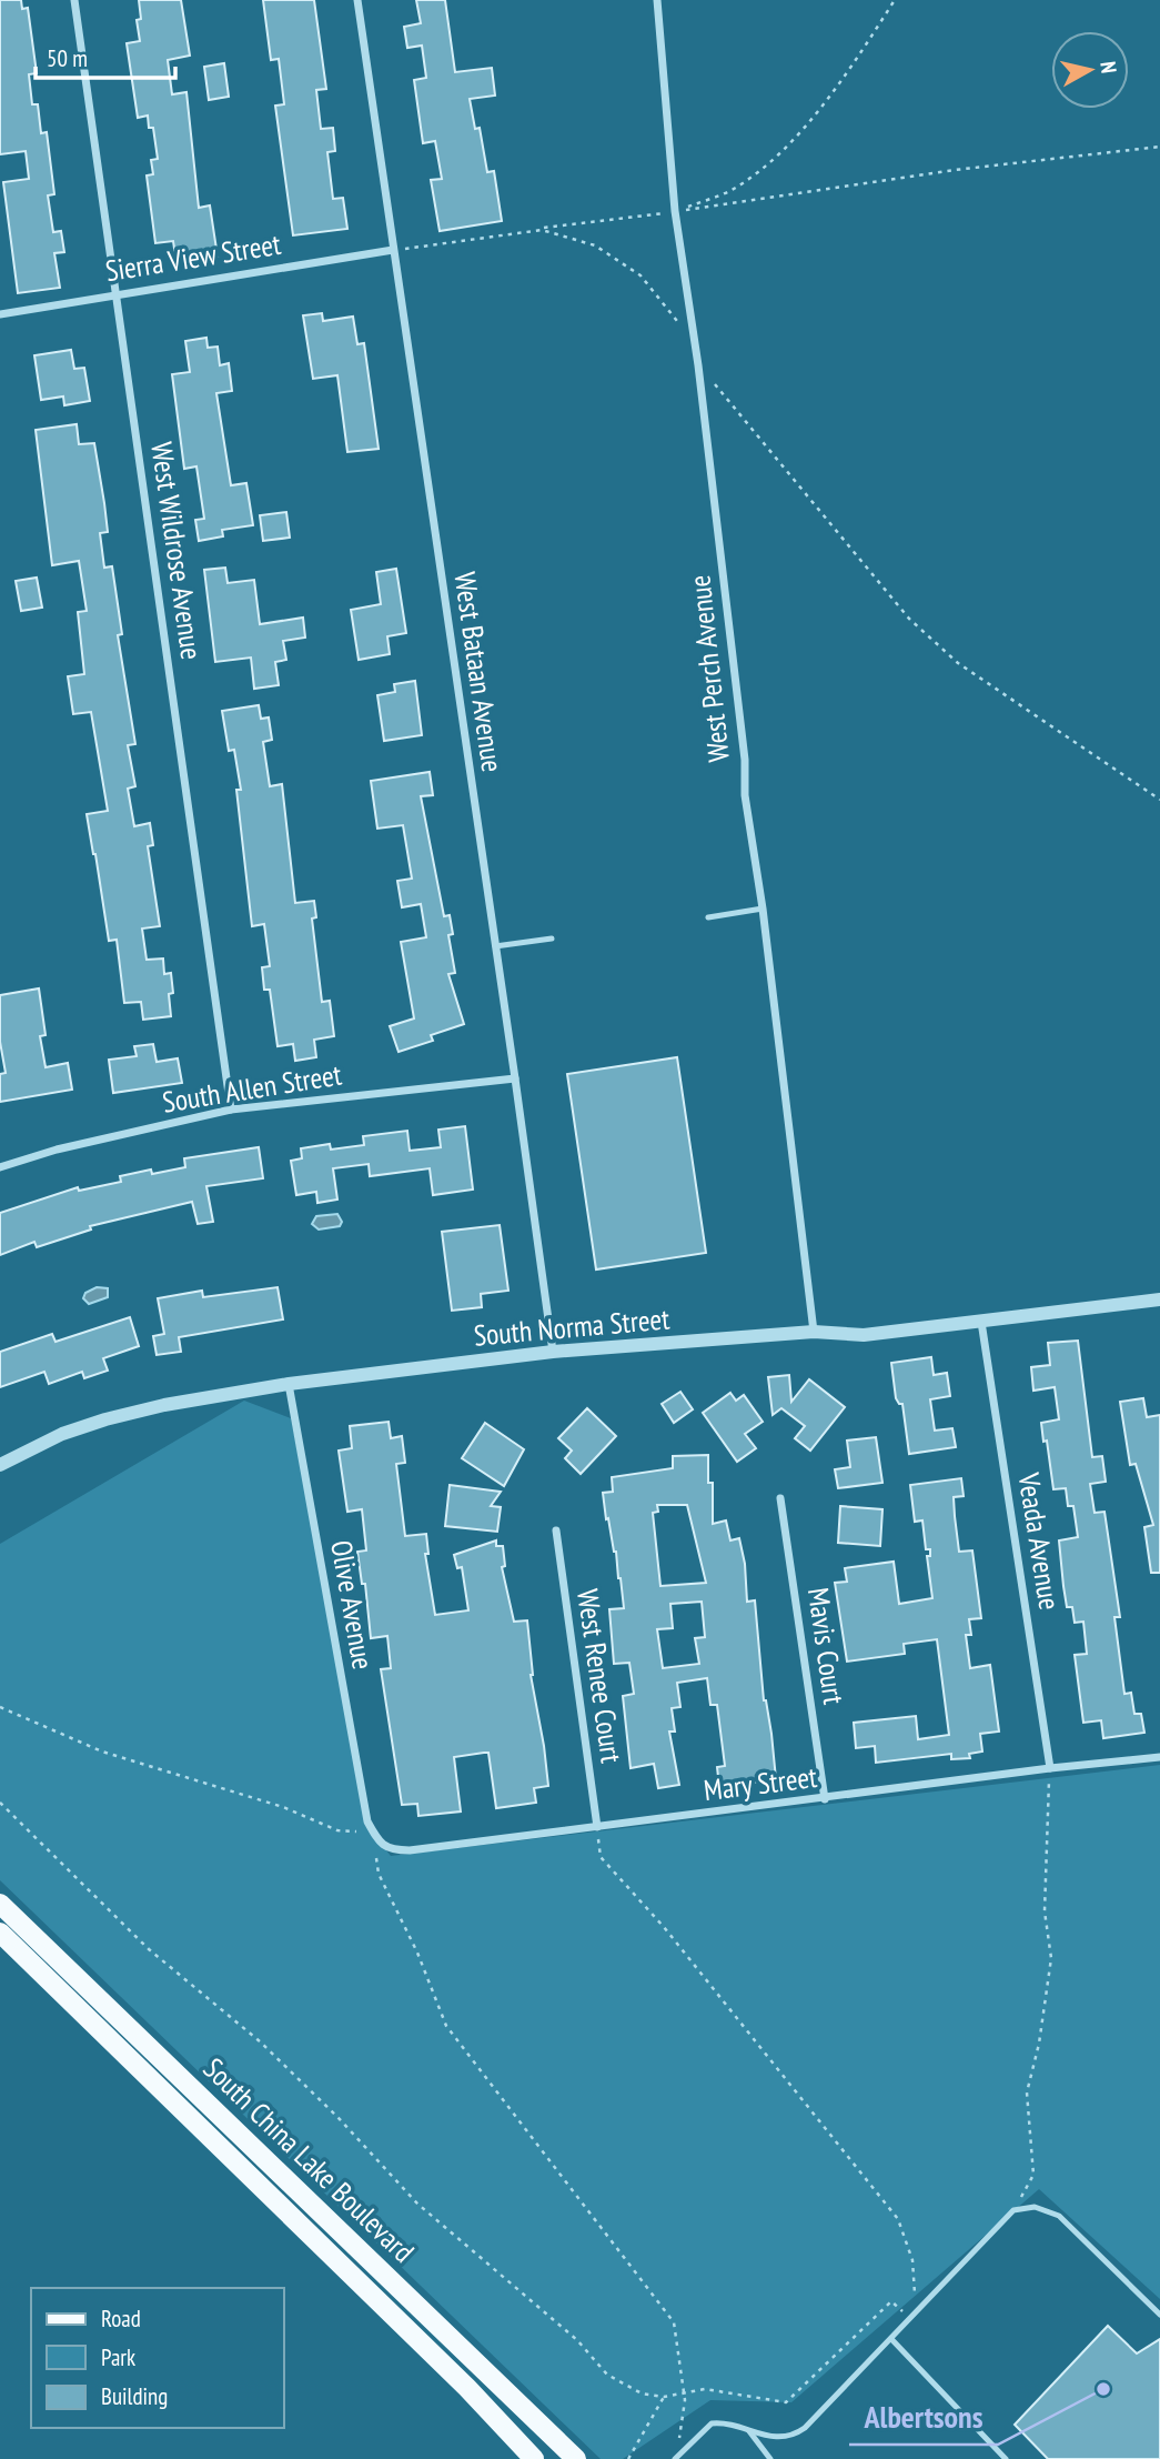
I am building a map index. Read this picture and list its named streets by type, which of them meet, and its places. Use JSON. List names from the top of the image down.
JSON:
{
  "streets": {
    "main road": ["South China Lake Boulevard"],
    "street": [
      "Sierra View Street",
      "West Wildrose Avenue",
      "West Perch Avenue",
      "West Bataan Avenue",
      "South Allen Street",
      "South Norma Street",
      "Veada Avenue",
      "Olive Avenue",
      "Mavis Court",
      "West Renee Court",
      "Mary Street"
    ]
  },
  "crossings": [
    ["Sierra View Street", "West Wildrose Avenue"],
    ["Sierra View Street", "West Bataan Avenue"],
    ["West Wildrose Avenue", "South Allen Street"],
    ["West Perch Avenue", "South Norma Street"],
    ["West Bataan Avenue", "South Allen Street"],
    ["West Bataan Avenue", "South Norma Street"],
    ["South Norma Street", "Veada Avenue"],
    ["South Norma Street", "Olive Avenue"],
    ["Veada Avenue", "Mary Street"],
    ["Olive Avenue", "Mary Street"],
    ["Mavis Court", "Mary Street"],
    ["West Renee Court", "Mary Street"]
  ],
  "places": ["Albertsons"],
  "legend": ["Road", "Park", "Building"],
  "scale_bar": "50 m",
  "north": "right"
}
